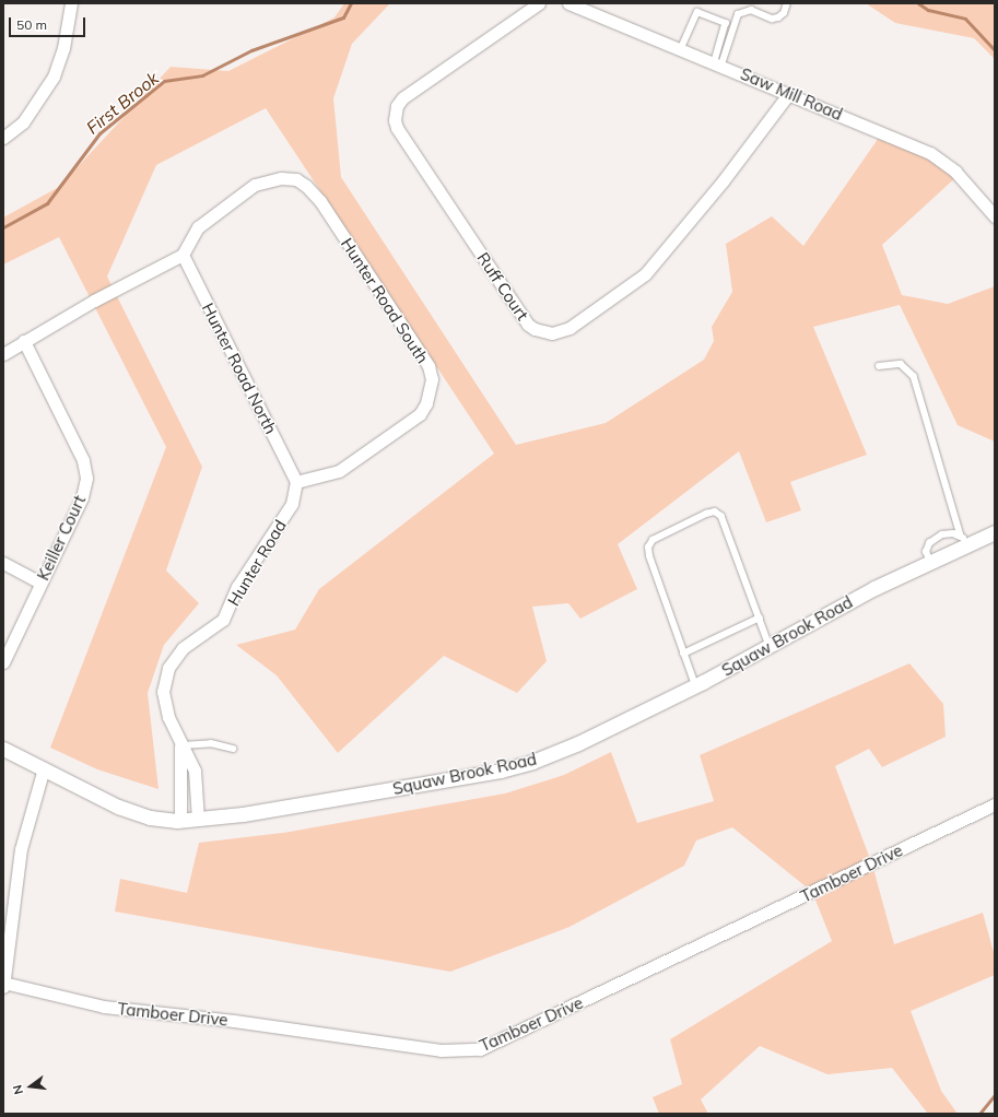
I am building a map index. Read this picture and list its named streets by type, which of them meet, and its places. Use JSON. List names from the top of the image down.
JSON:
{
  "streets": {
    "street": [
      "Saw Mill Road",
      "Ruff Court",
      "Hunter Road South",
      "Hunter Road North",
      "Keiller Court",
      "Hunter Road",
      "Squaw Brook Road",
      "Tamboer Drive"
    ]
  },
  "crossings": [
    ["Saw Mill Road", "Ruff Court"],
    ["Hunter Road South", "Hunter Road North"],
    ["Hunter Road South", "Hunter Road"],
    ["Hunter Road North", "Hunter Road"],
    ["Hunter Road", "Squaw Brook Road"]
  ],
  "water": ["First Brook"],
  "scale_bar": "50 m",
  "north": "left"
}
